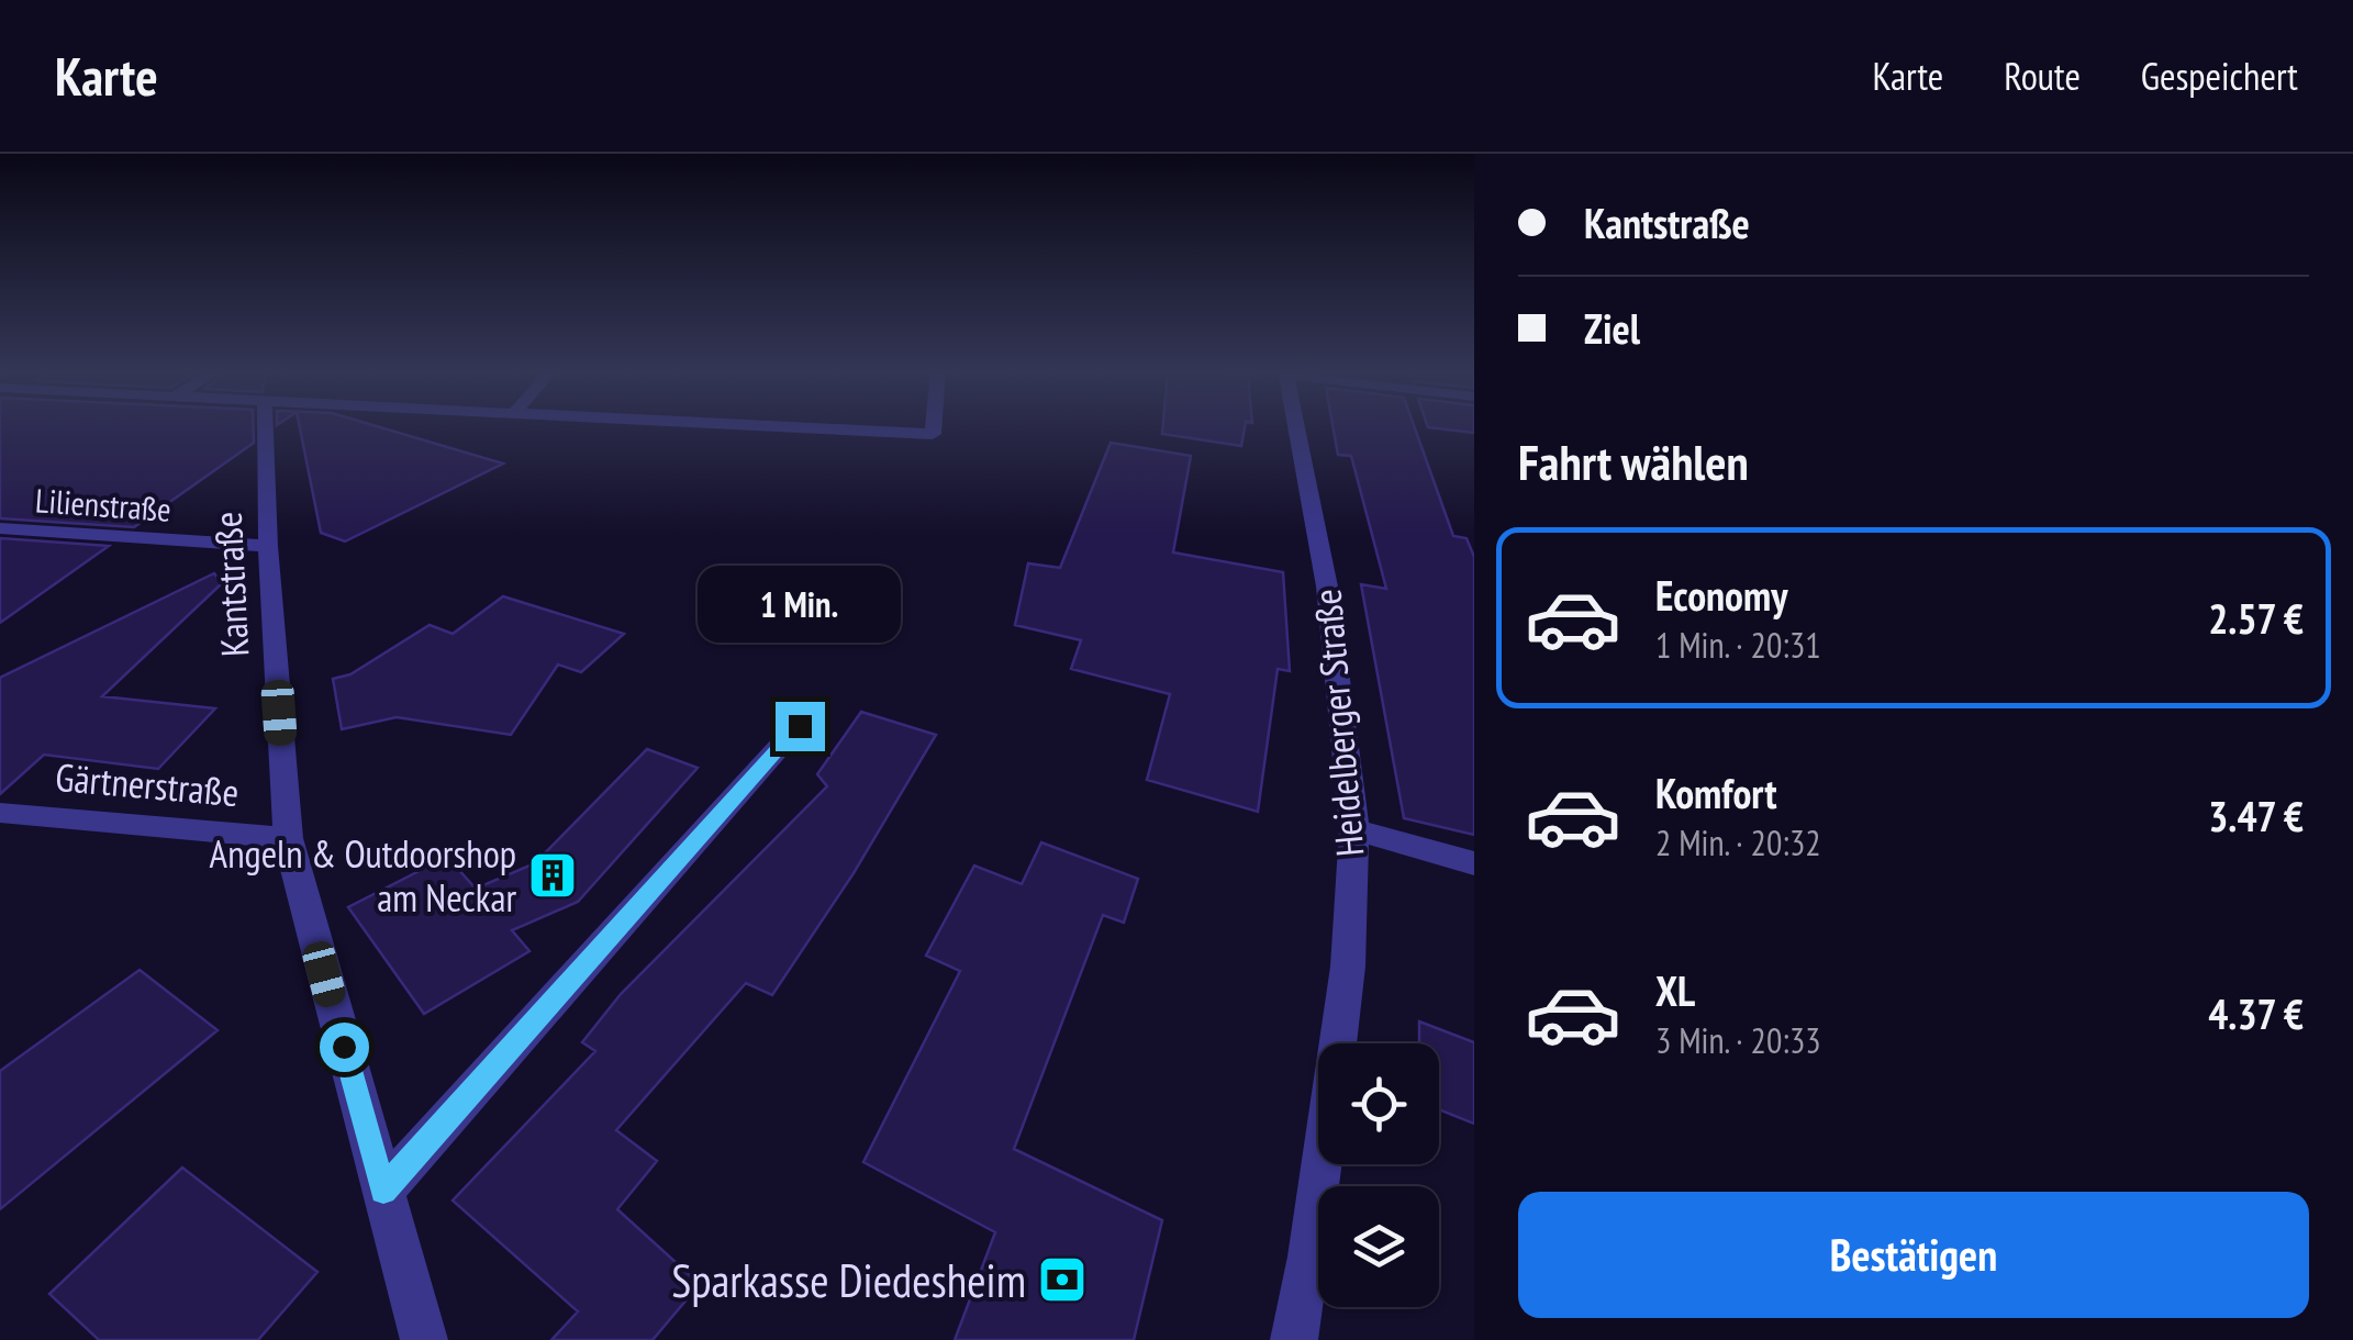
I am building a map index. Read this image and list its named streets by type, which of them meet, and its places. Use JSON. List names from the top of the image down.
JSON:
{
  "streets": {
    "street": [
      "Lilienstraße",
      "Kantstraße",
      "Heidelberger Straße",
      "Gärtnerstraße"
    ]
  },
  "crossings": [
    ["Lilienstraße", "Kantstraße"],
    ["Kantstraße", "Gärtnerstraße"]
  ],
  "places": {
    "building": ["Angeln & Outdoorshop am Neckar"],
    "bank": ["Sparkasse Diedesheim"]
  },
  "page": {
    "header": "Karte",
    "nav": ["Karte", "Route", "Gespeichert"],
    "banner": ["Kantstraße", "Ziel"],
    "heading": "Fahrt wählen",
    "list": [
      {
        "name": "Economy",
        "note": "1 Min. · 20:31",
        "value": "2.57 €"
      },
      {
        "name": "Komfort",
        "note": "2 Min. · 20:32",
        "value": "3.47 €"
      },
      {
        "name": "XL",
        "note": "3 Min. · 20:33",
        "value": "4.37 €"
      }
    ],
    "bubble": "1 Min.",
    "buttons": "Bestätigen"
  }
}
